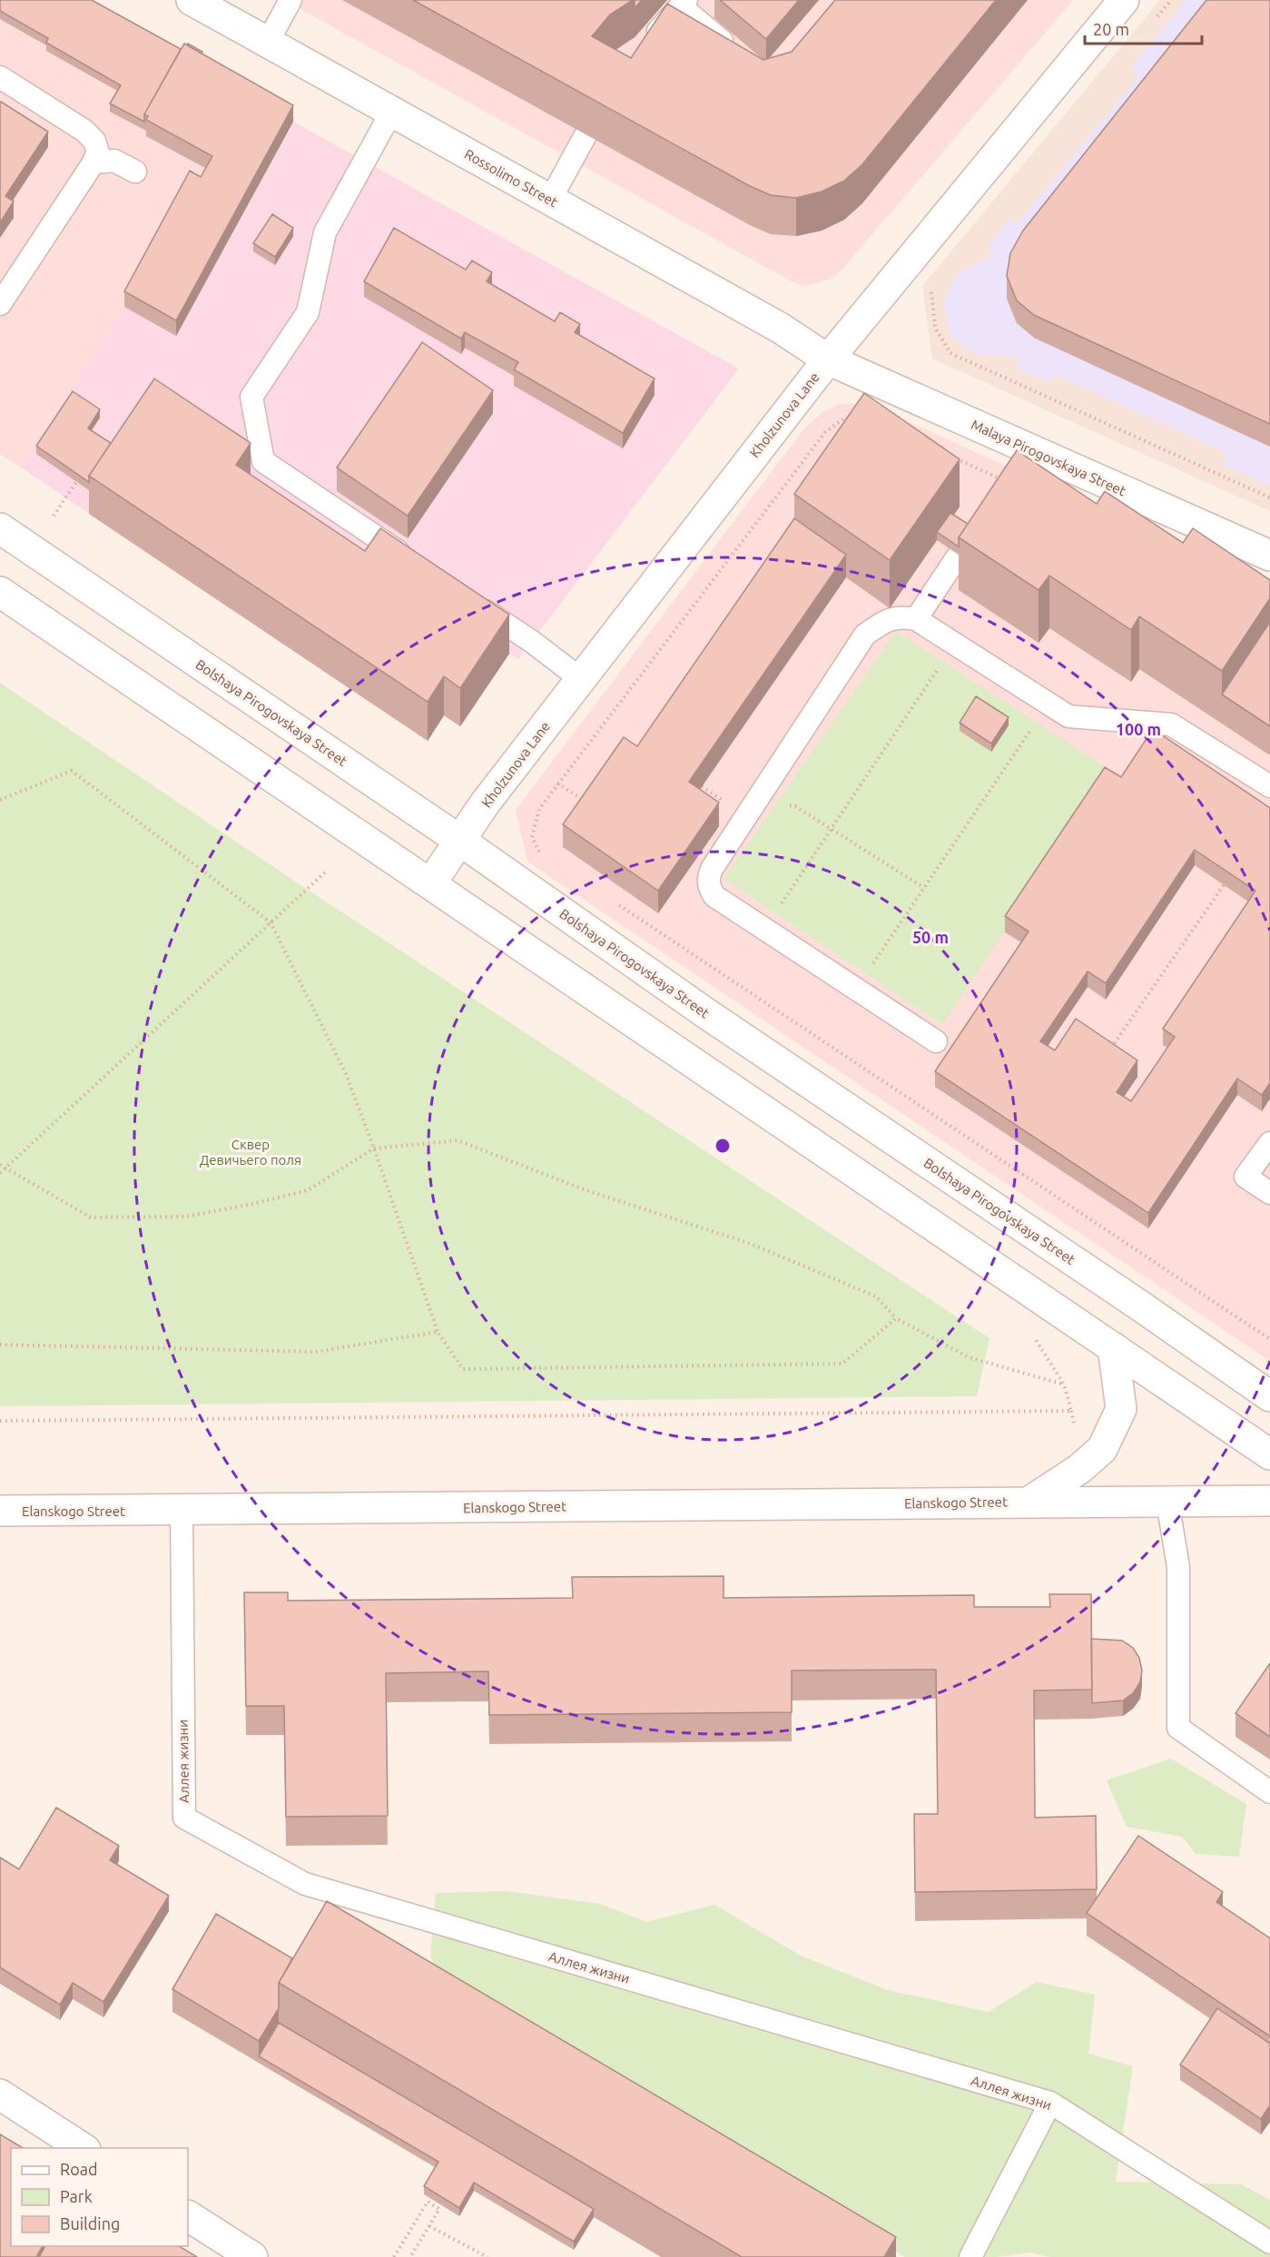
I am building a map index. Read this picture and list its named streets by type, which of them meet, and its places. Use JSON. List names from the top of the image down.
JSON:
{
  "streets": {
    "street": [
      "Rossolimo Street",
      "Kholzunova Lane",
      "Malaya Pirogovskaya Street",
      "Bolshaya Pirogovskaya Street",
      "Elanskogo Street"
    ],
    "lane": ["Аллея жизни"]
  },
  "crossings": [
    ["Rossolimo Street", "Kholzunova Lane"],
    ["Rossolimo Street", "Malaya Pirogovskaya Street"],
    ["Kholzunova Lane", "Malaya Pirogovskaya Street"],
    ["Kholzunova Lane", "Bolshaya Pirogovskaya Street"],
    ["Elanskogo Street", "Аллея жизни"]
  ],
  "parks": ["Сквер Девичьего поля"],
  "legend": ["Road", "Park", "Building"],
  "scale_bar": "20 m",
  "rings": ["100 m", "50 m"]
}
